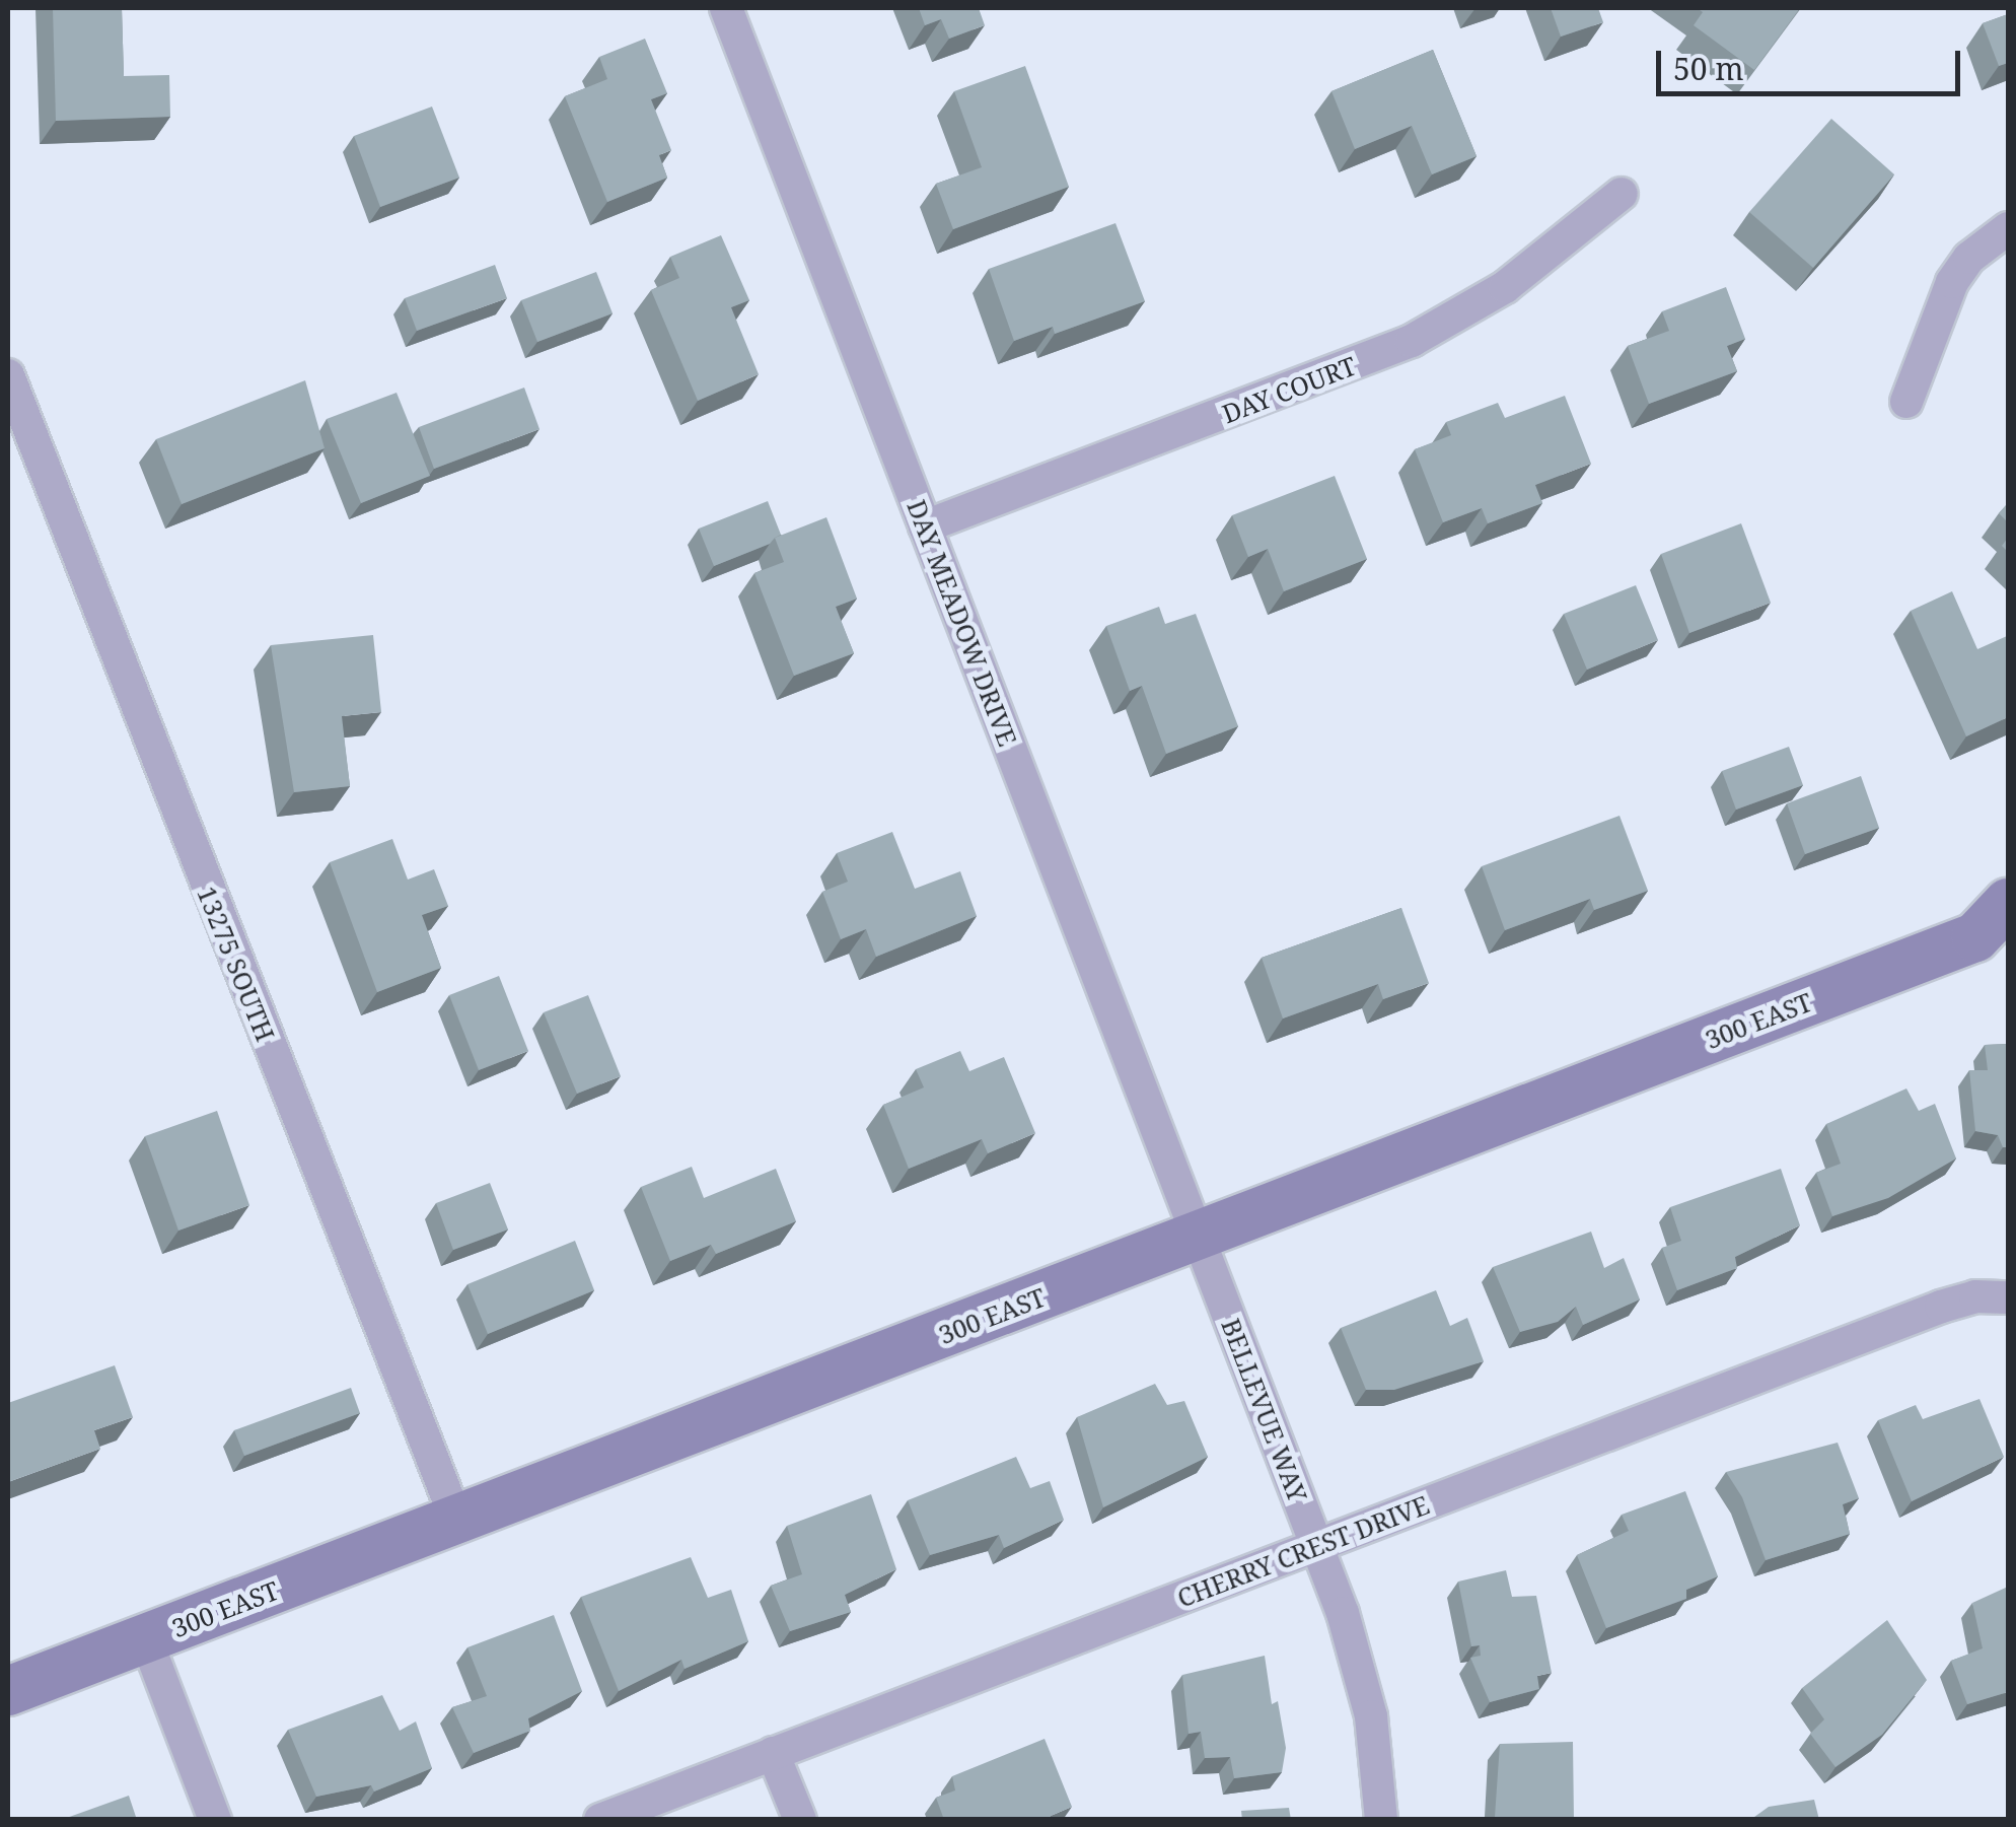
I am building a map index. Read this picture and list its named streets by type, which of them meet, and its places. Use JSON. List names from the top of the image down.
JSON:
{
  "streets": {
    "main road": ["300 EAST"],
    "street": [
      "DAY COURT",
      "DAY MEADOW DRIVE",
      "13275 SOUTH",
      "BELLEVUE WAY",
      "CHERRY CREST DRIVE"
    ]
  },
  "crossings": [
    ["DAY COURT", "DAY MEADOW DRIVE"],
    ["DAY MEADOW DRIVE", "300 EAST"],
    ["DAY MEADOW DRIVE", "BELLEVUE WAY"],
    ["13275 SOUTH", "300 EAST"],
    ["300 EAST", "BELLEVUE WAY"],
    ["BELLEVUE WAY", "CHERRY CREST DRIVE"]
  ],
  "scale_bar": "50 m"
}
